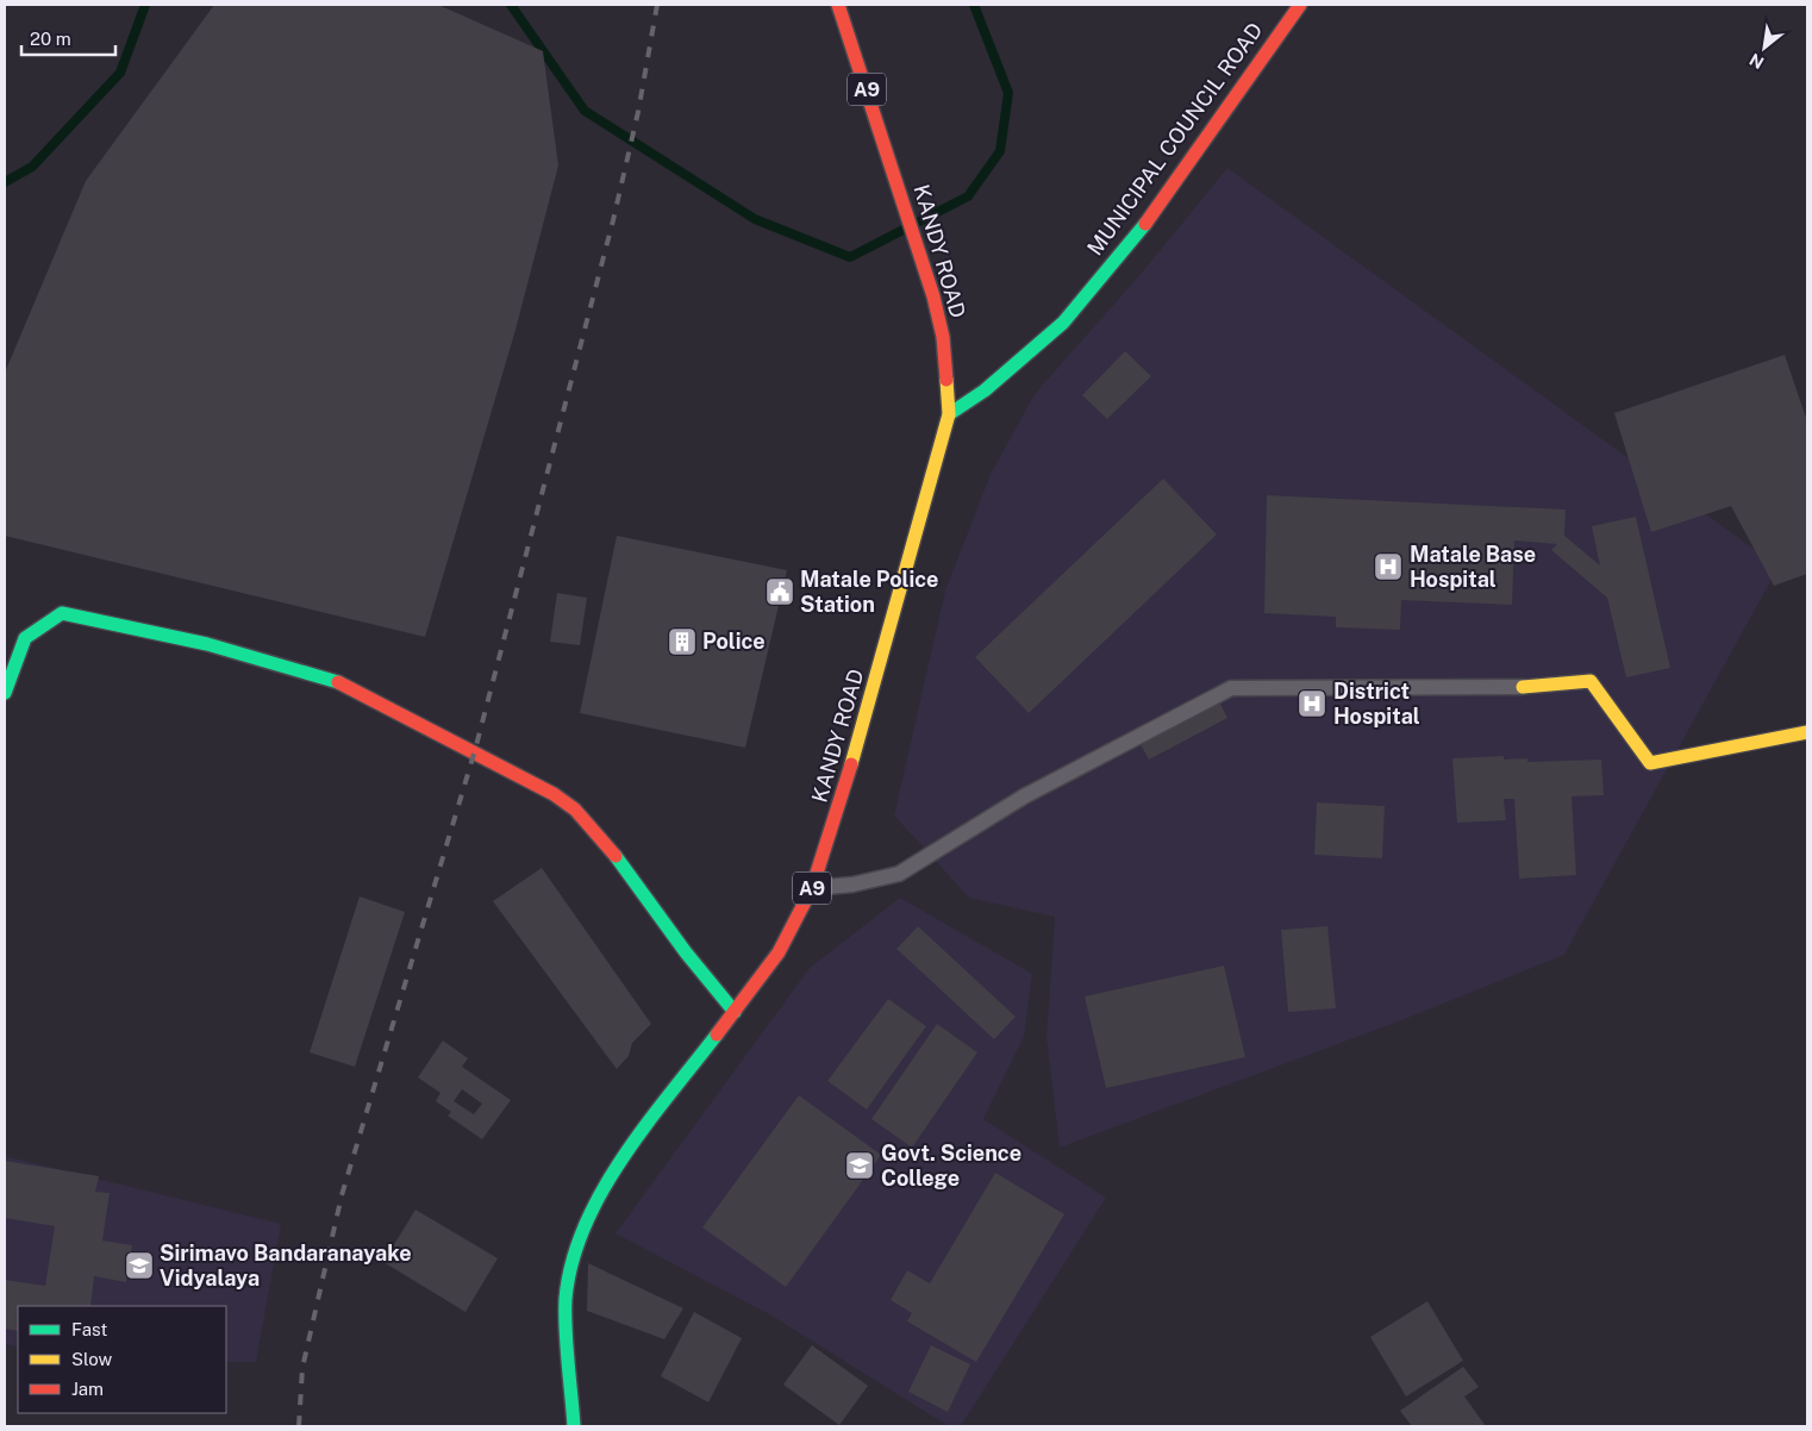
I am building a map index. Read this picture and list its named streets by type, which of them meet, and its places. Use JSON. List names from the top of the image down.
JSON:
{
  "streets": {
    "main road": ["A9", "MUNICIPAL COUNCIL ROAD", "KANDY ROAD"]
  },
  "crossings": [
    ["MUNICIPAL COUNCIL ROAD", "KANDY ROAD"]
  ],
  "places": {
    "hospital": ["Matale Base Hospital", "District Hospital"],
    "public building": ["Matale Police Station"],
    "building": ["Police"],
    "school or university": ["Govt. Science College", "Sirimavo Bandaranayake Vidyalaya"]
  },
  "legend": ["Fast", "Slow", "Jam"],
  "scale_bar": "20 m",
  "north": "bottom left"
}
